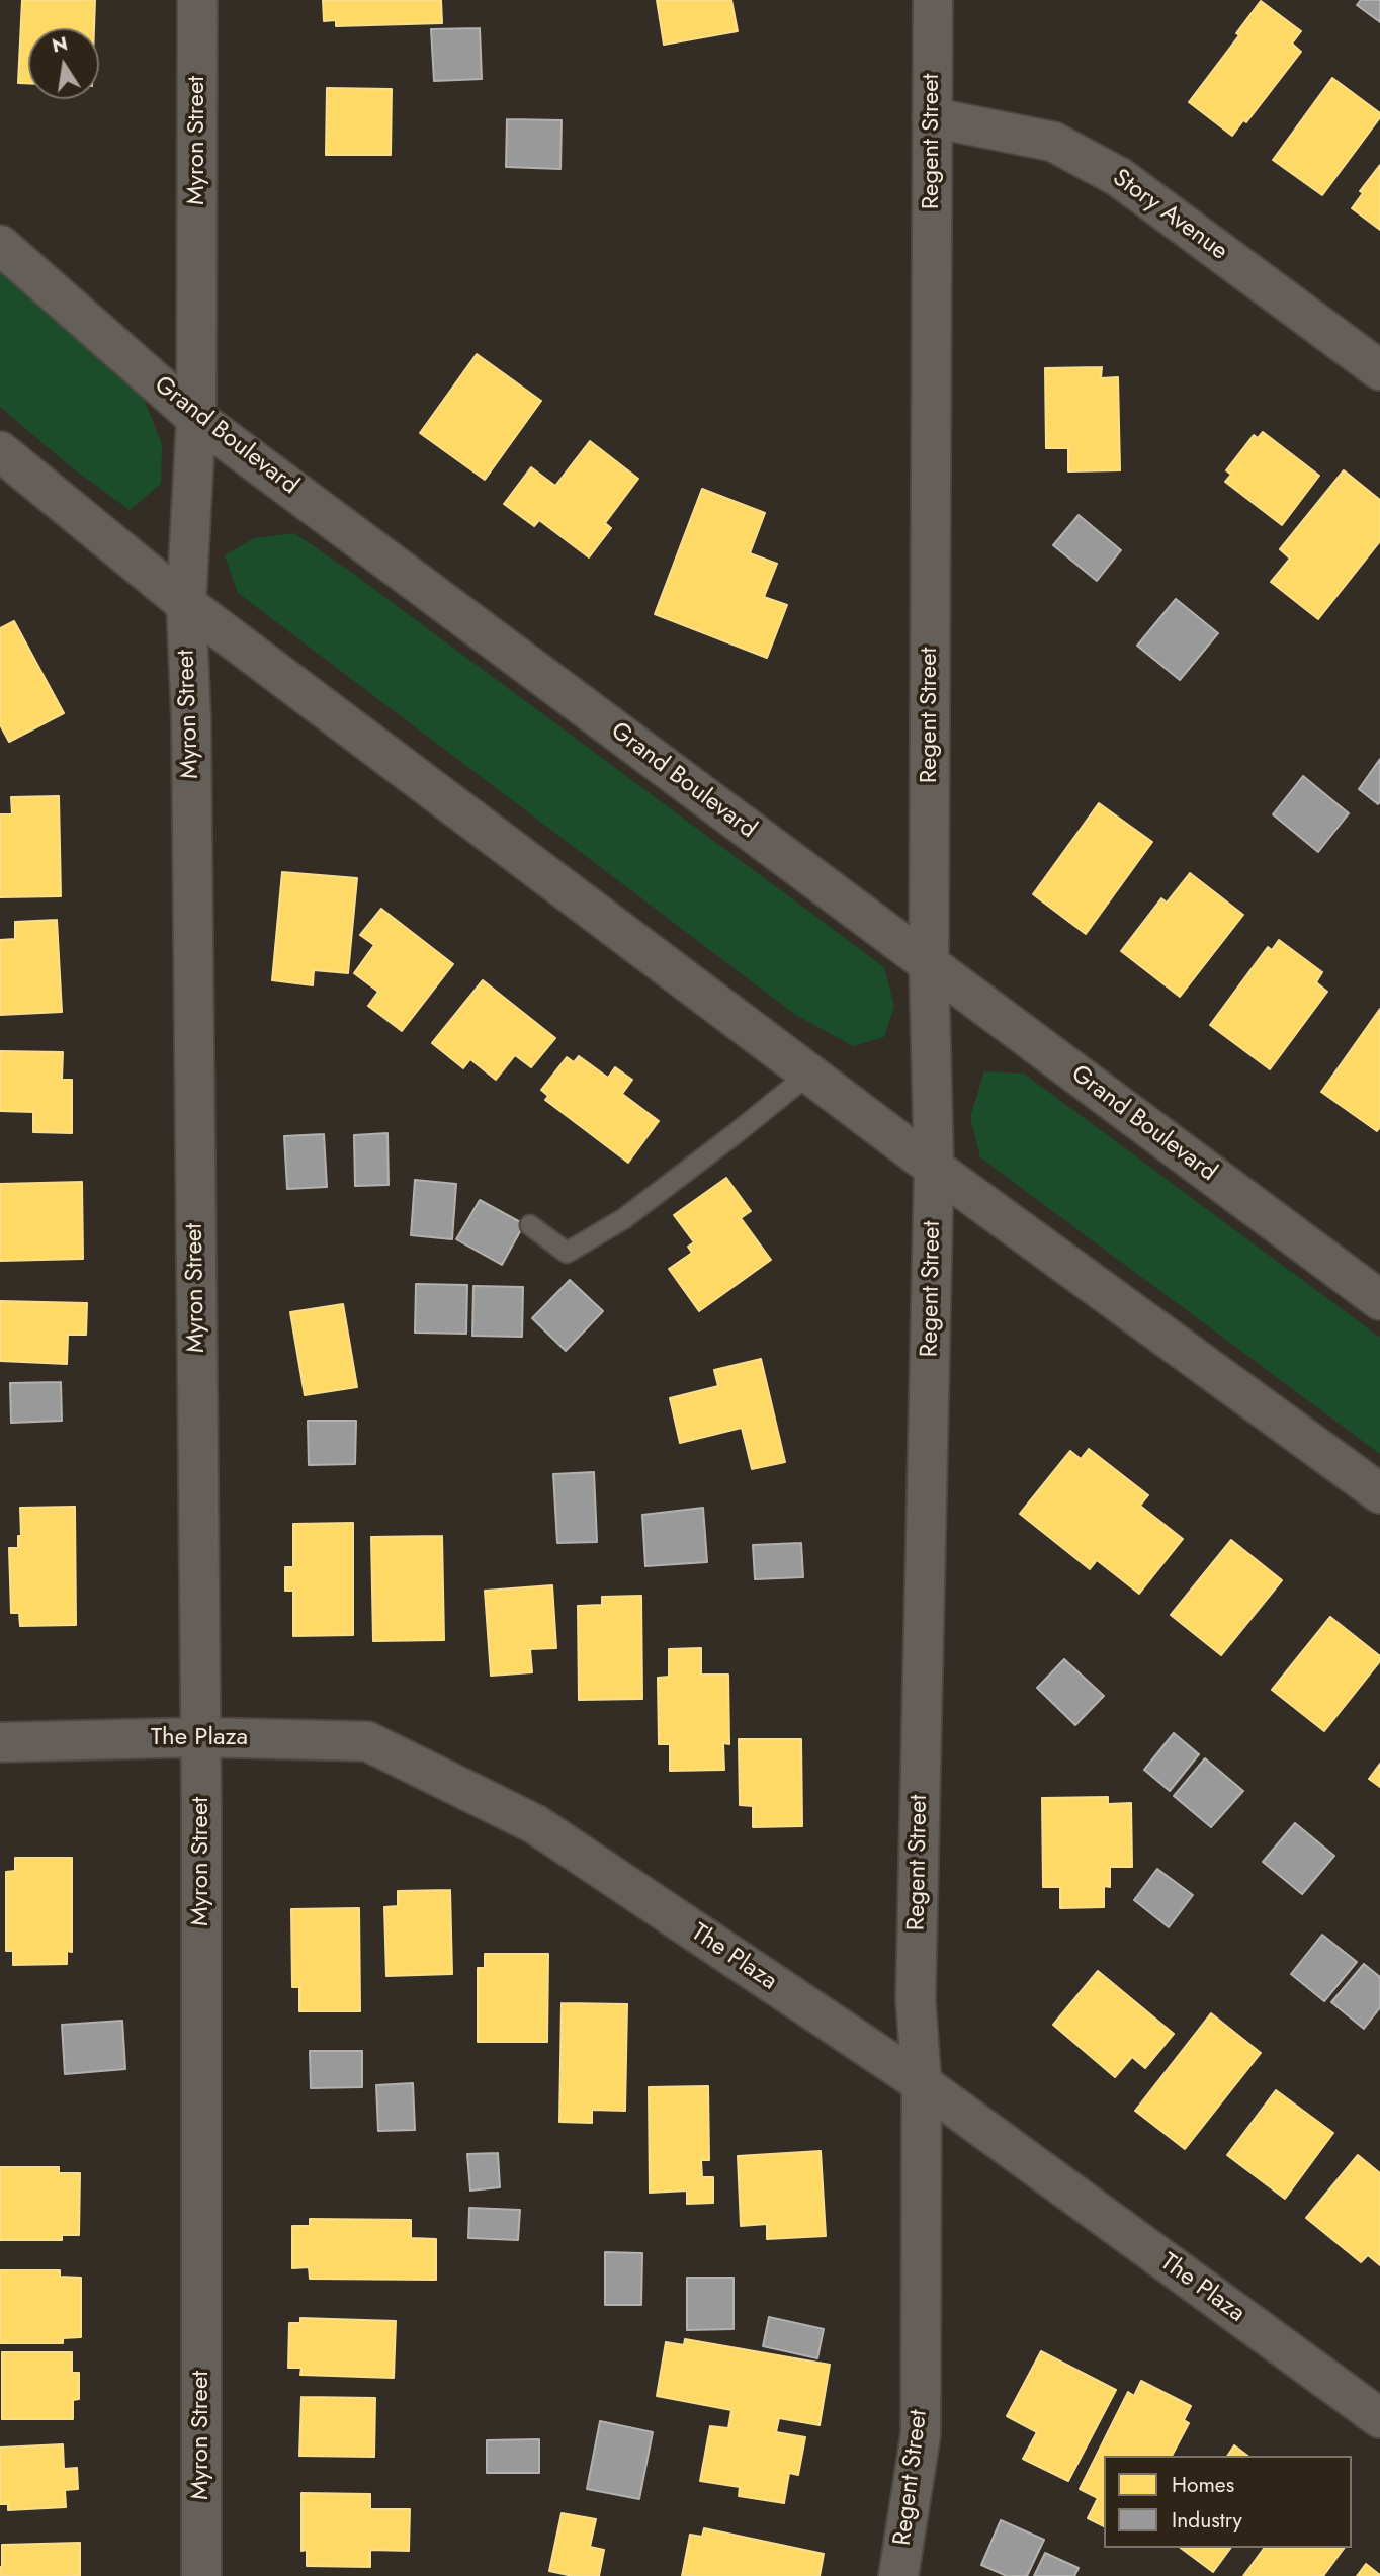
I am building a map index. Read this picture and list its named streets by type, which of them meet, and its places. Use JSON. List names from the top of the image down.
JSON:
{
  "streets": {
    "street": [
      "Myron Street",
      "Regent Street",
      "Story Avenue",
      "Grand Boulevard",
      "The Plaza"
    ]
  },
  "crossings": [
    ["Myron Street", "Grand Boulevard"],
    ["Myron Street", "The Plaza"],
    ["Regent Street", "Story Avenue"],
    ["Regent Street", "Grand Boulevard"],
    ["Regent Street", "The Plaza"]
  ],
  "legend": ["Homes", "Industry"],
  "north": "top"
}
